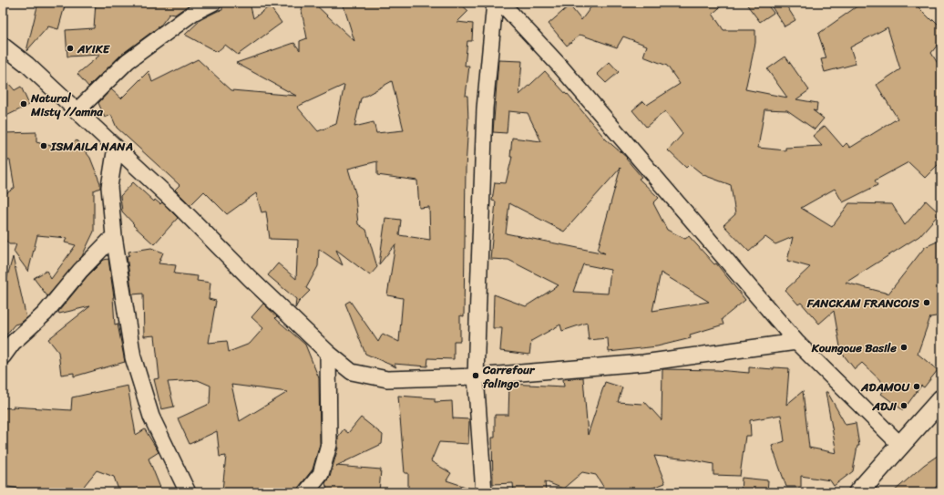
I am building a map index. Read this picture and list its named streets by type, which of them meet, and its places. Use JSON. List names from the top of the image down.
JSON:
{
  "places": [
    "AYIKE",
    "Natural Misty //amna",
    "ISMAILA NANA",
    "FANCKAM FRANCOIS",
    "Koungoue Basile",
    "Carrefour falingo",
    "ADAMOU",
    "ADJI"
  ]
}
